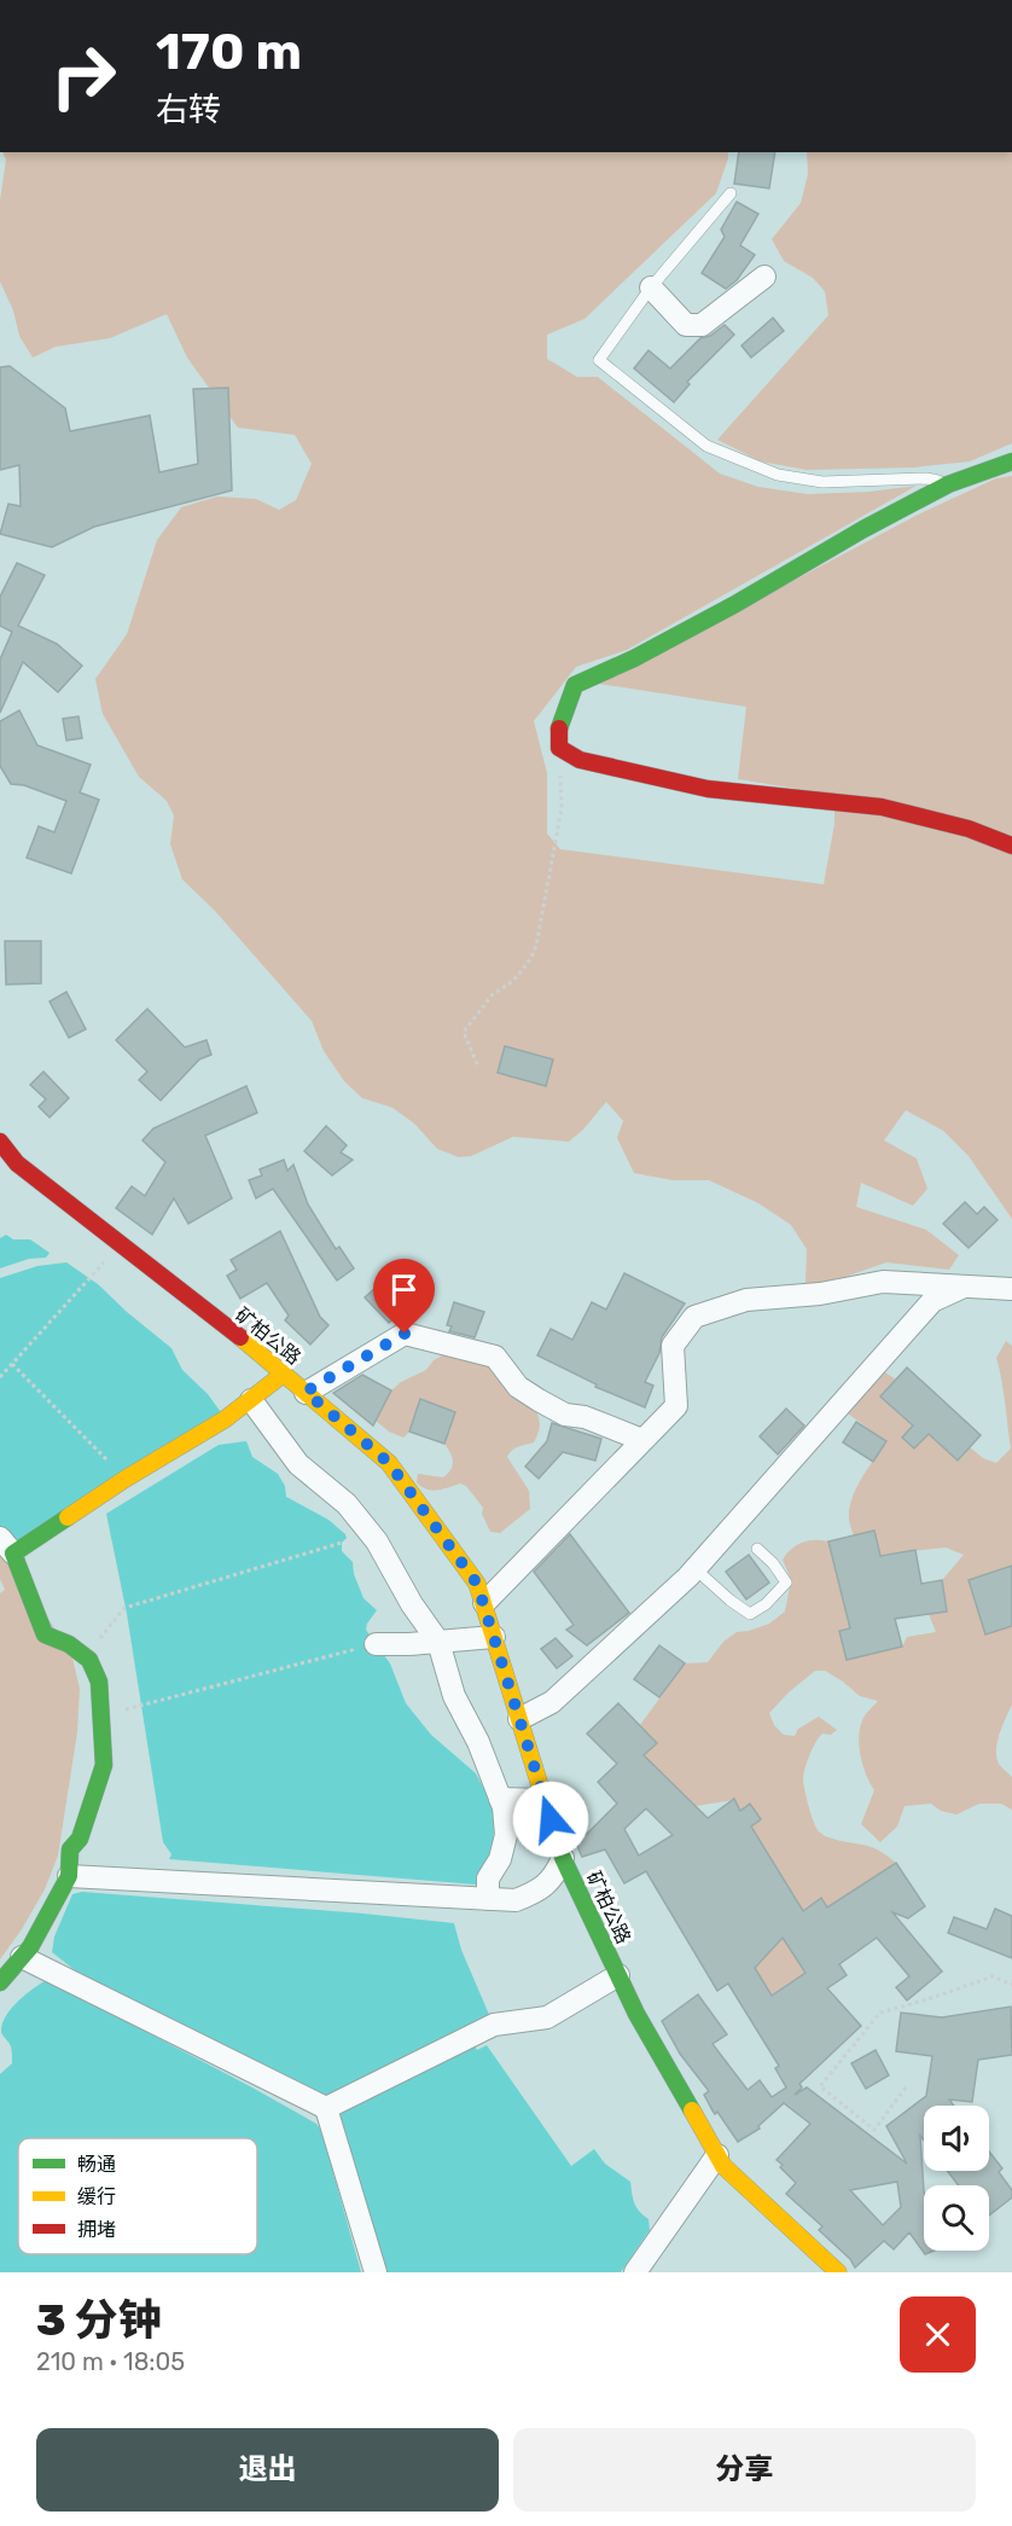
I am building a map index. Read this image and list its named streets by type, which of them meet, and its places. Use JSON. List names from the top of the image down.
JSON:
{
  "streets": {
    "street": ["矿柏公路"]
  },
  "legend": ["畅通", "缓行", "拥堵"],
  "page": {
    "turn": ["170 m", "右转"],
    "heading": ["3 分钟", "210 m · 18:05"],
    "buttons": ["退出", "分享"]
  }
}
